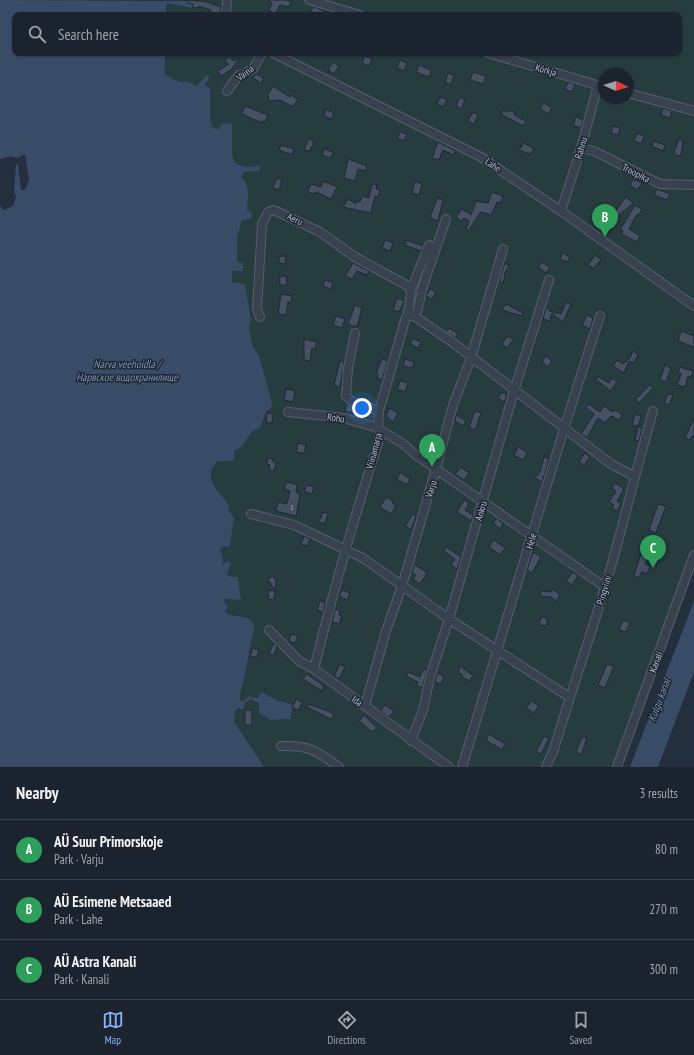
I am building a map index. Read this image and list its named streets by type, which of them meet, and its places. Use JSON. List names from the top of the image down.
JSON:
{
  "streets": {
    "street": [
      "Kõrkja",
      "Väina",
      "Rahnu",
      "Lahe",
      "Troopika",
      "Aeru",
      "Rohu",
      "Viinamarja",
      "Varju",
      "Ankru",
      "Hele",
      "Pingviini",
      "Kanali",
      "Ida"
    ]
  },
  "crossings": [
    ["Rahnu", "Lahe"],
    ["Rahnu", "Troopika"],
    ["Rohu", "Viinamarja"],
    ["Rohu", "Varju"],
    ["Rohu", "Ankru"],
    ["Rohu", "Hele"],
    ["Rohu", "Pingviini"],
    ["Viinamarja", "Ida"],
    ["Varju", "Ida"],
    ["Ankru", "Ida"]
  ],
  "water": ["Narva veehoidla / Нарвское водохранилище", "Kulgu kanal"],
  "house_numbers": ["2"],
  "north": "right",
  "page": {
    "search": "Search here",
    "pins": ["B", "A", "C"],
    "heading": ["Nearby", "3 results"],
    "list": [
      {
        "mark": "A",
        "name": "AÜ Suur Primorskoje",
        "note": "Park · Varju",
        "value": "80 m"
      },
      {
        "mark": "B",
        "name": "AÜ Esimene Metsaaed",
        "note": "Park · Lahe",
        "value": "270 m"
      },
      {
        "mark": "C",
        "name": "AÜ Astra Kanali",
        "note": "Park · Kanali",
        "value": "300 m"
      }
    ],
    "nav": ["Map", "Directions", "Saved"]
  }
}
